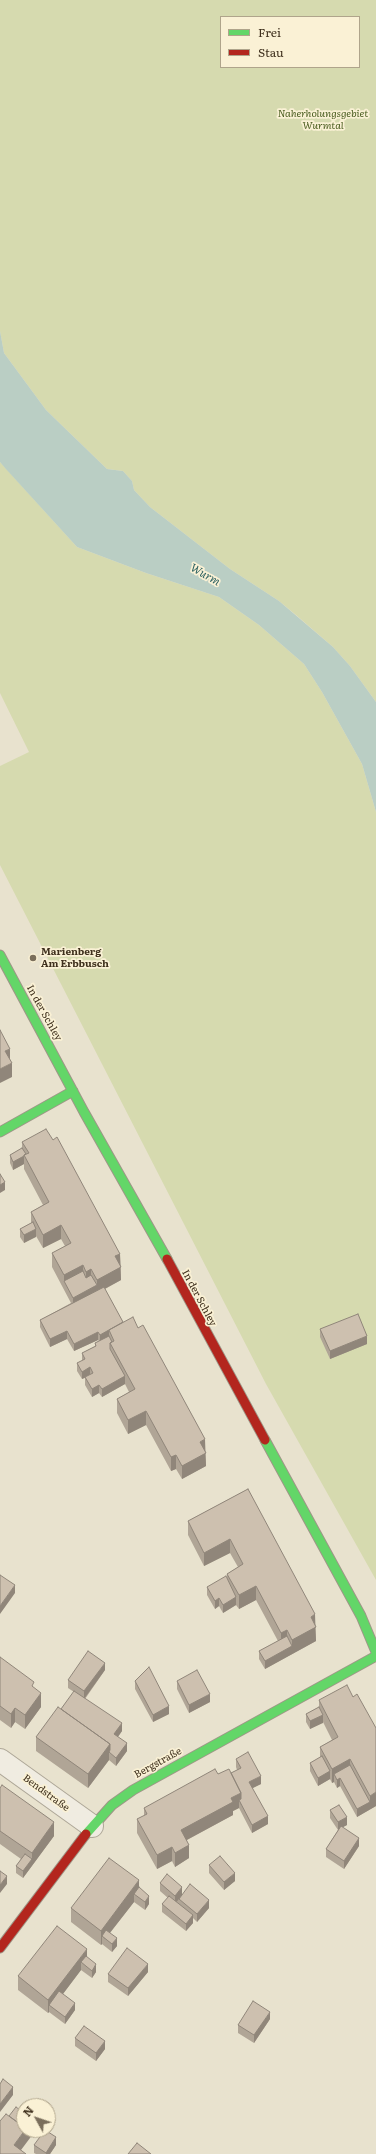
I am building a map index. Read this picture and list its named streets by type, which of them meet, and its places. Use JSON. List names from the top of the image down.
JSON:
{
  "streets": {
    "street": ["In der Schley", "Bergstraße", "Bendstraße"]
  },
  "crossings": [
    ["Bergstraße", "Bendstraße"]
  ],
  "water": ["Wurm"],
  "parks": ["Naherholungsgebiet Wurmtal"],
  "places": ["Marienberg Am Erbbusch"],
  "legend": ["Frei", "Stau"],
  "north": "top left"
}
